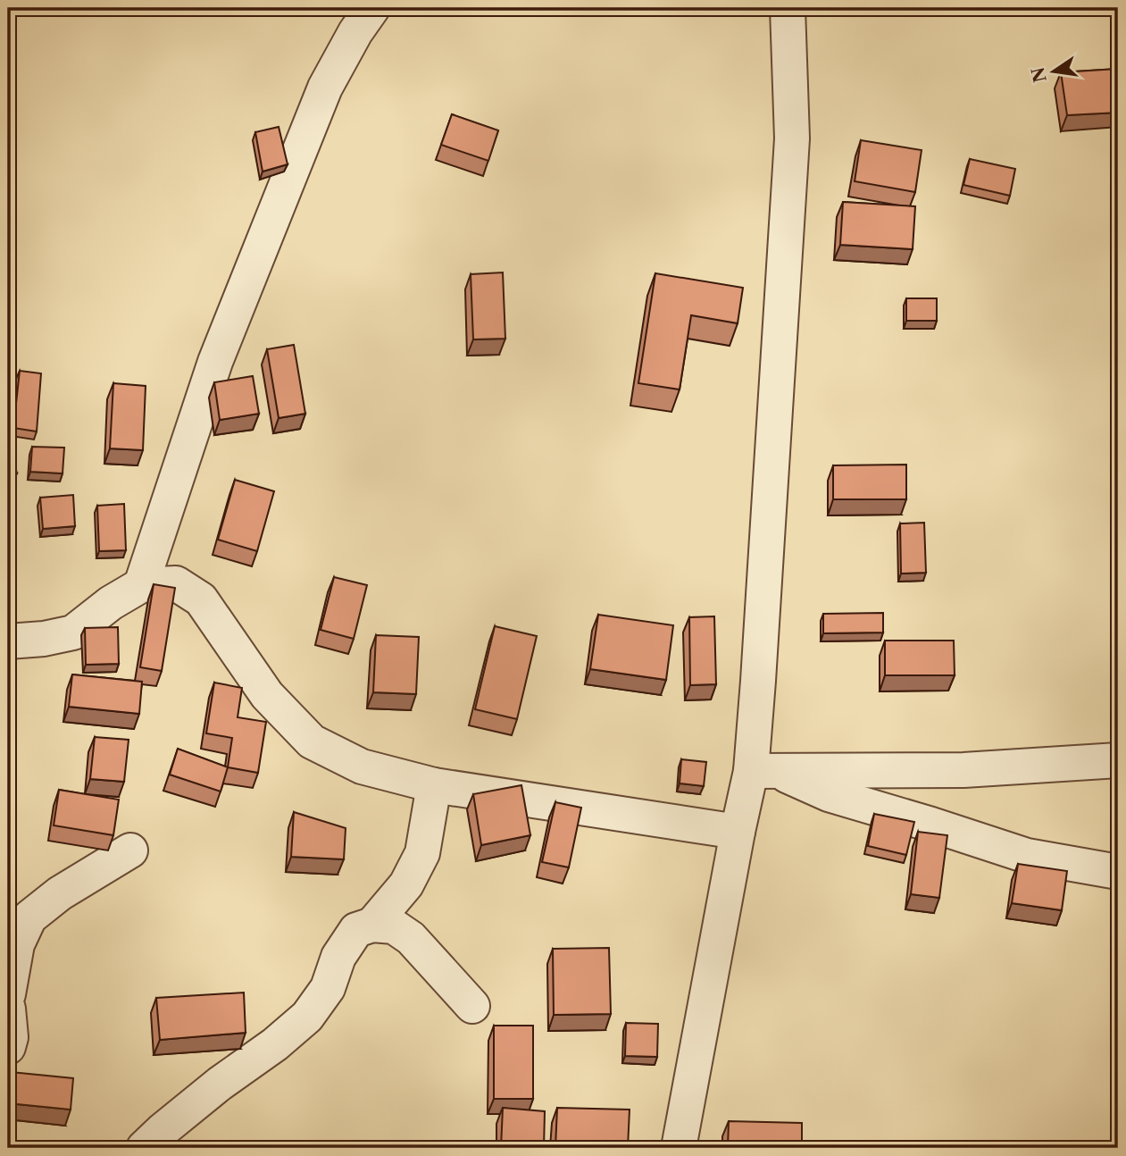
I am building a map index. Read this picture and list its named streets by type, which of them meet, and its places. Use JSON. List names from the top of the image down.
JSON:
{
  "north": "left"
}
